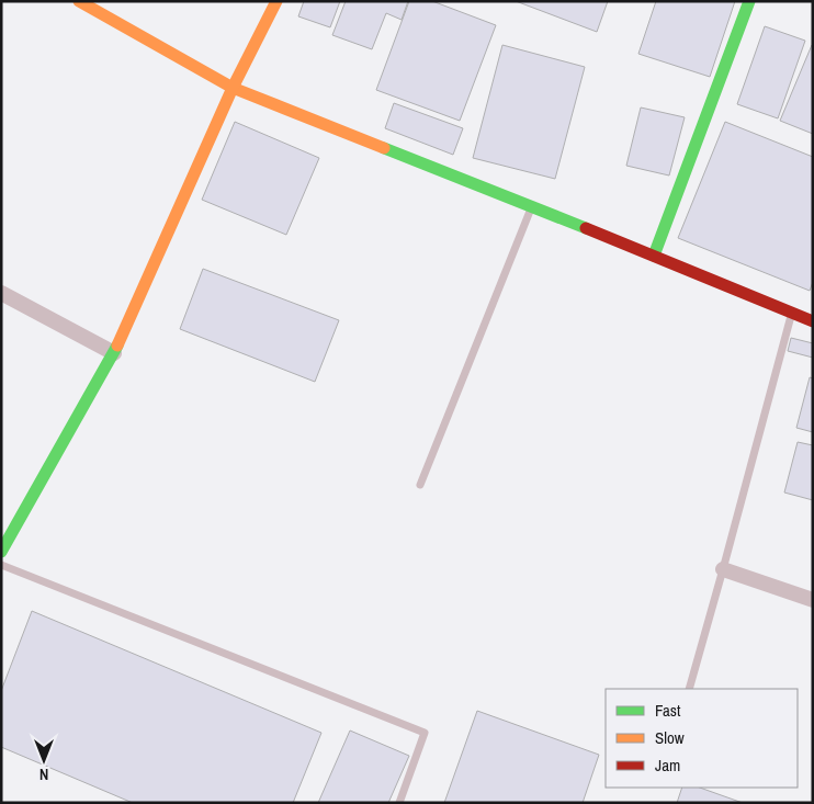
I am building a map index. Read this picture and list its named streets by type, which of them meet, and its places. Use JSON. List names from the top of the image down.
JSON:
{
  "legend": ["Fast", "Slow", "Jam"],
  "north": "bottom"
}
